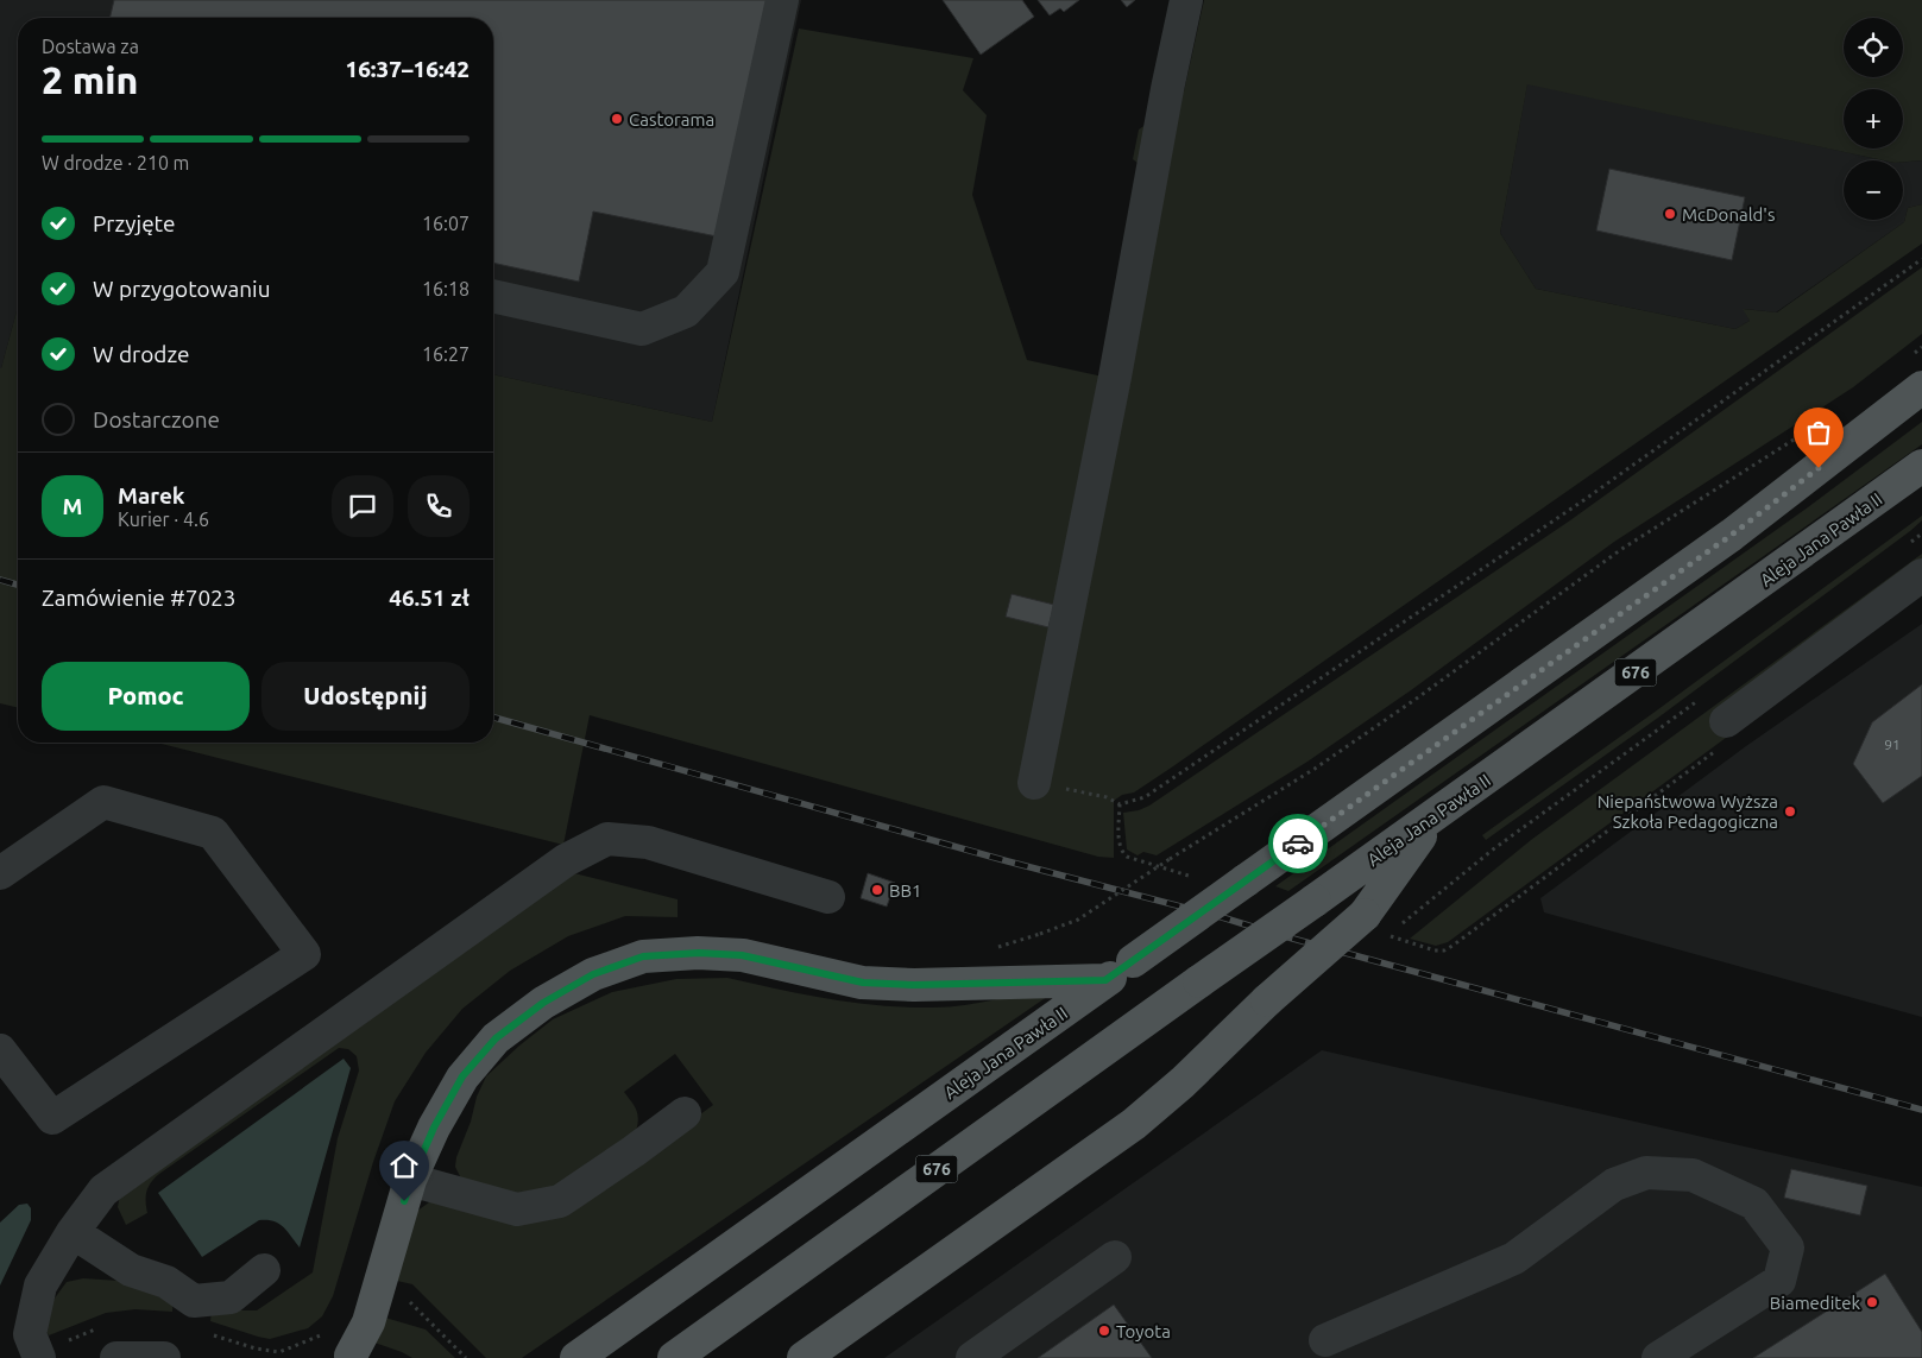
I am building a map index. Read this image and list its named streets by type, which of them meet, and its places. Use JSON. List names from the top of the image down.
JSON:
{
  "streets": {
    "main road": ["Aleja Jana Pawła II", "676"]
  },
  "places": [
    "Castorama",
    "McDonald's",
    "Niepaństwowa Wyższa Szkoła Pedagogiczna",
    "BB1",
    "Biameditek",
    "Toyota"
  ],
  "house_numbers": ["91"],
  "page": {
    "map_buttons": ["+", "−"],
    "heading": ["2 min", "Dostawa za", "16:37–16:42"],
    "panel": [
      "Marek",
      "Kurier · 4.6",
      "Zamówienie #7023",
      "46.51 zł"
    ],
    "bar": "W drodze · 210 m",
    "list": [
      ["Przyjęte", "16:07"],
      ["W przygotowaniu", "16:18"],
      ["W drodze", "16:27"],
      "Dostarczone"
    ],
    "round": "M",
    "buttons": ["Pomoc", "Udostępnij"]
  }
}
